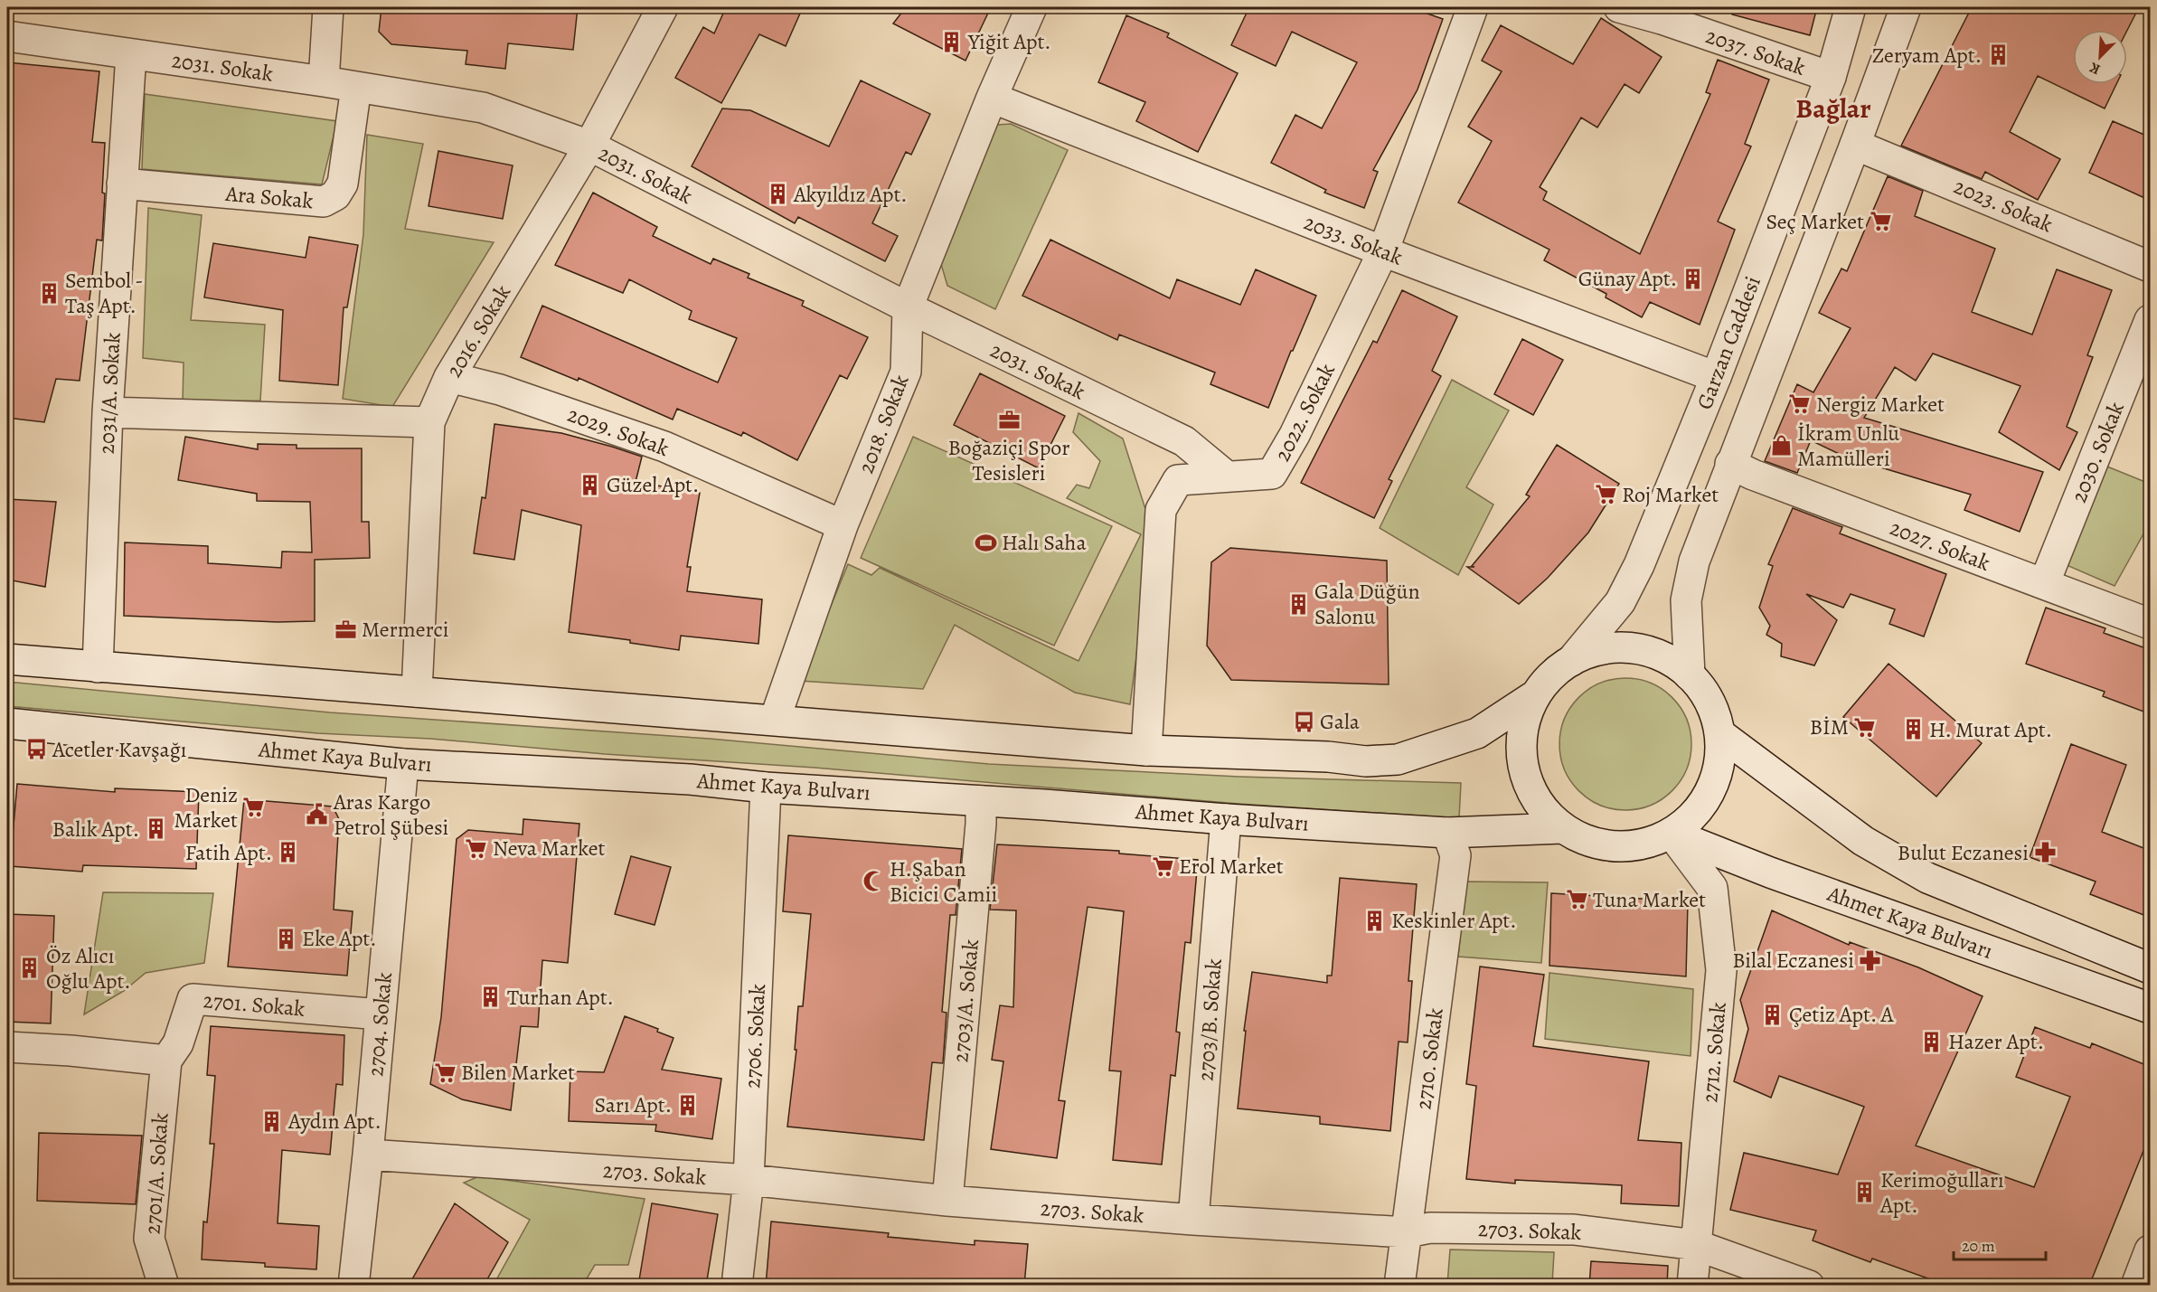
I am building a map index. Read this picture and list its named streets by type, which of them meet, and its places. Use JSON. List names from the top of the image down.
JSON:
{
  "streets": {
    "street": [
      "2037. Sokak",
      "2031. Sokak",
      "Ara Sokak",
      "2023. Sokak",
      "2033. Sokak",
      "2016. Sokak",
      "Garzan Caddesi",
      "2031/A. Sokak",
      "2022. Sokak",
      "2018. Sokak",
      "2029. Sokak",
      "2030. Sokak",
      "2027. Sokak",
      "Ahmet Kaya Bulvarı",
      "2703/A. Sokak",
      "2701. Sokak",
      "2703/B. Sokak",
      "2704. Sokak",
      "2706. Sokak",
      "2712. Sokak",
      "2710. Sokak",
      "2701/A. Sokak",
      "2703. Sokak"
    ]
  },
  "crossings": [
    ["2037. Sokak", "Garzan Caddesi"],
    ["2031. Sokak", "Ara Sokak"],
    ["2031. Sokak", "2016. Sokak"],
    ["2031. Sokak", "2031/A. Sokak"],
    ["2031. Sokak", "2022. Sokak"],
    ["2031. Sokak", "2018. Sokak"],
    ["Ara Sokak", "2031/A. Sokak"],
    ["2033. Sokak", "Garzan Caddesi"],
    ["2033. Sokak", "2022. Sokak"],
    ["2033. Sokak", "2018. Sokak"],
    ["2016. Sokak", "2029. Sokak"],
    ["2018. Sokak", "2029. Sokak"],
    ["2030. Sokak", "2027. Sokak"],
    ["Ahmet Kaya Bulvarı", "2703/A. Sokak"],
    ["Ahmet Kaya Bulvarı", "2703/B. Sokak"],
    ["Ahmet Kaya Bulvarı", "2704. Sokak"],
    ["Ahmet Kaya Bulvarı", "2706. Sokak"],
    ["Ahmet Kaya Bulvarı", "2712. Sokak"],
    ["Ahmet Kaya Bulvarı", "2710. Sokak"],
    ["2703/A. Sokak", "2703. Sokak"],
    ["2701. Sokak", "2704. Sokak"],
    ["2701. Sokak", "2701/A. Sokak"],
    ["2703/B. Sokak", "2703. Sokak"],
    ["2704. Sokak", "2703. Sokak"],
    ["2706. Sokak", "2703. Sokak"],
    ["2712. Sokak", "2703. Sokak"],
    ["2710. Sokak", "2703. Sokak"]
  ],
  "districts": ["Bağlar"],
  "places": {
    "building": [
      "Yiğit Apt.",
      "Zeryam Apt.",
      "Akyıldız Apt.",
      "Günay Apt.",
      "Sembol - Taş Apt.",
      "Güzel Apt.",
      "Gala Düğün Salonu",
      "H. Murat Apt.",
      "Balık Apt.",
      "Fatih Apt.",
      "Keskinler Apt.",
      "Eke Apt.",
      "Öz Alıcı Oğlu Apt.",
      "Turhan Apt.",
      "Çetiz Apt. A",
      "Hazer Apt.",
      "Sarı Apt.",
      "Aydın Apt.",
      "Kerimoğulları Apt."
    ],
    "supermarket": [
      "Seç Market",
      "Nergiz Market",
      "Roj Market",
      "BİM",
      "Deniz Market",
      "Neva Market",
      "Erol Market",
      "Tuna Market",
      "Bilen Market"
    ],
    "office": ["Boğaziçi Spor Tesisleri", "Mermerci"],
    "shop": ["İkram Unlu Mamülleri"],
    "sports": ["Halı Saha"],
    "bus stop": ["Gala", "Acetler Kavşağı"],
    "public building": ["Aras Kargo Petrol Şübesi"],
    "pharmacy": ["Bulut Eczanesi", "Bilal Eczanesi"],
    "mosque": ["H.Şaban Bicici Camii"]
  },
  "scale_bar": "20 m",
  "north": "bottom left"
}
